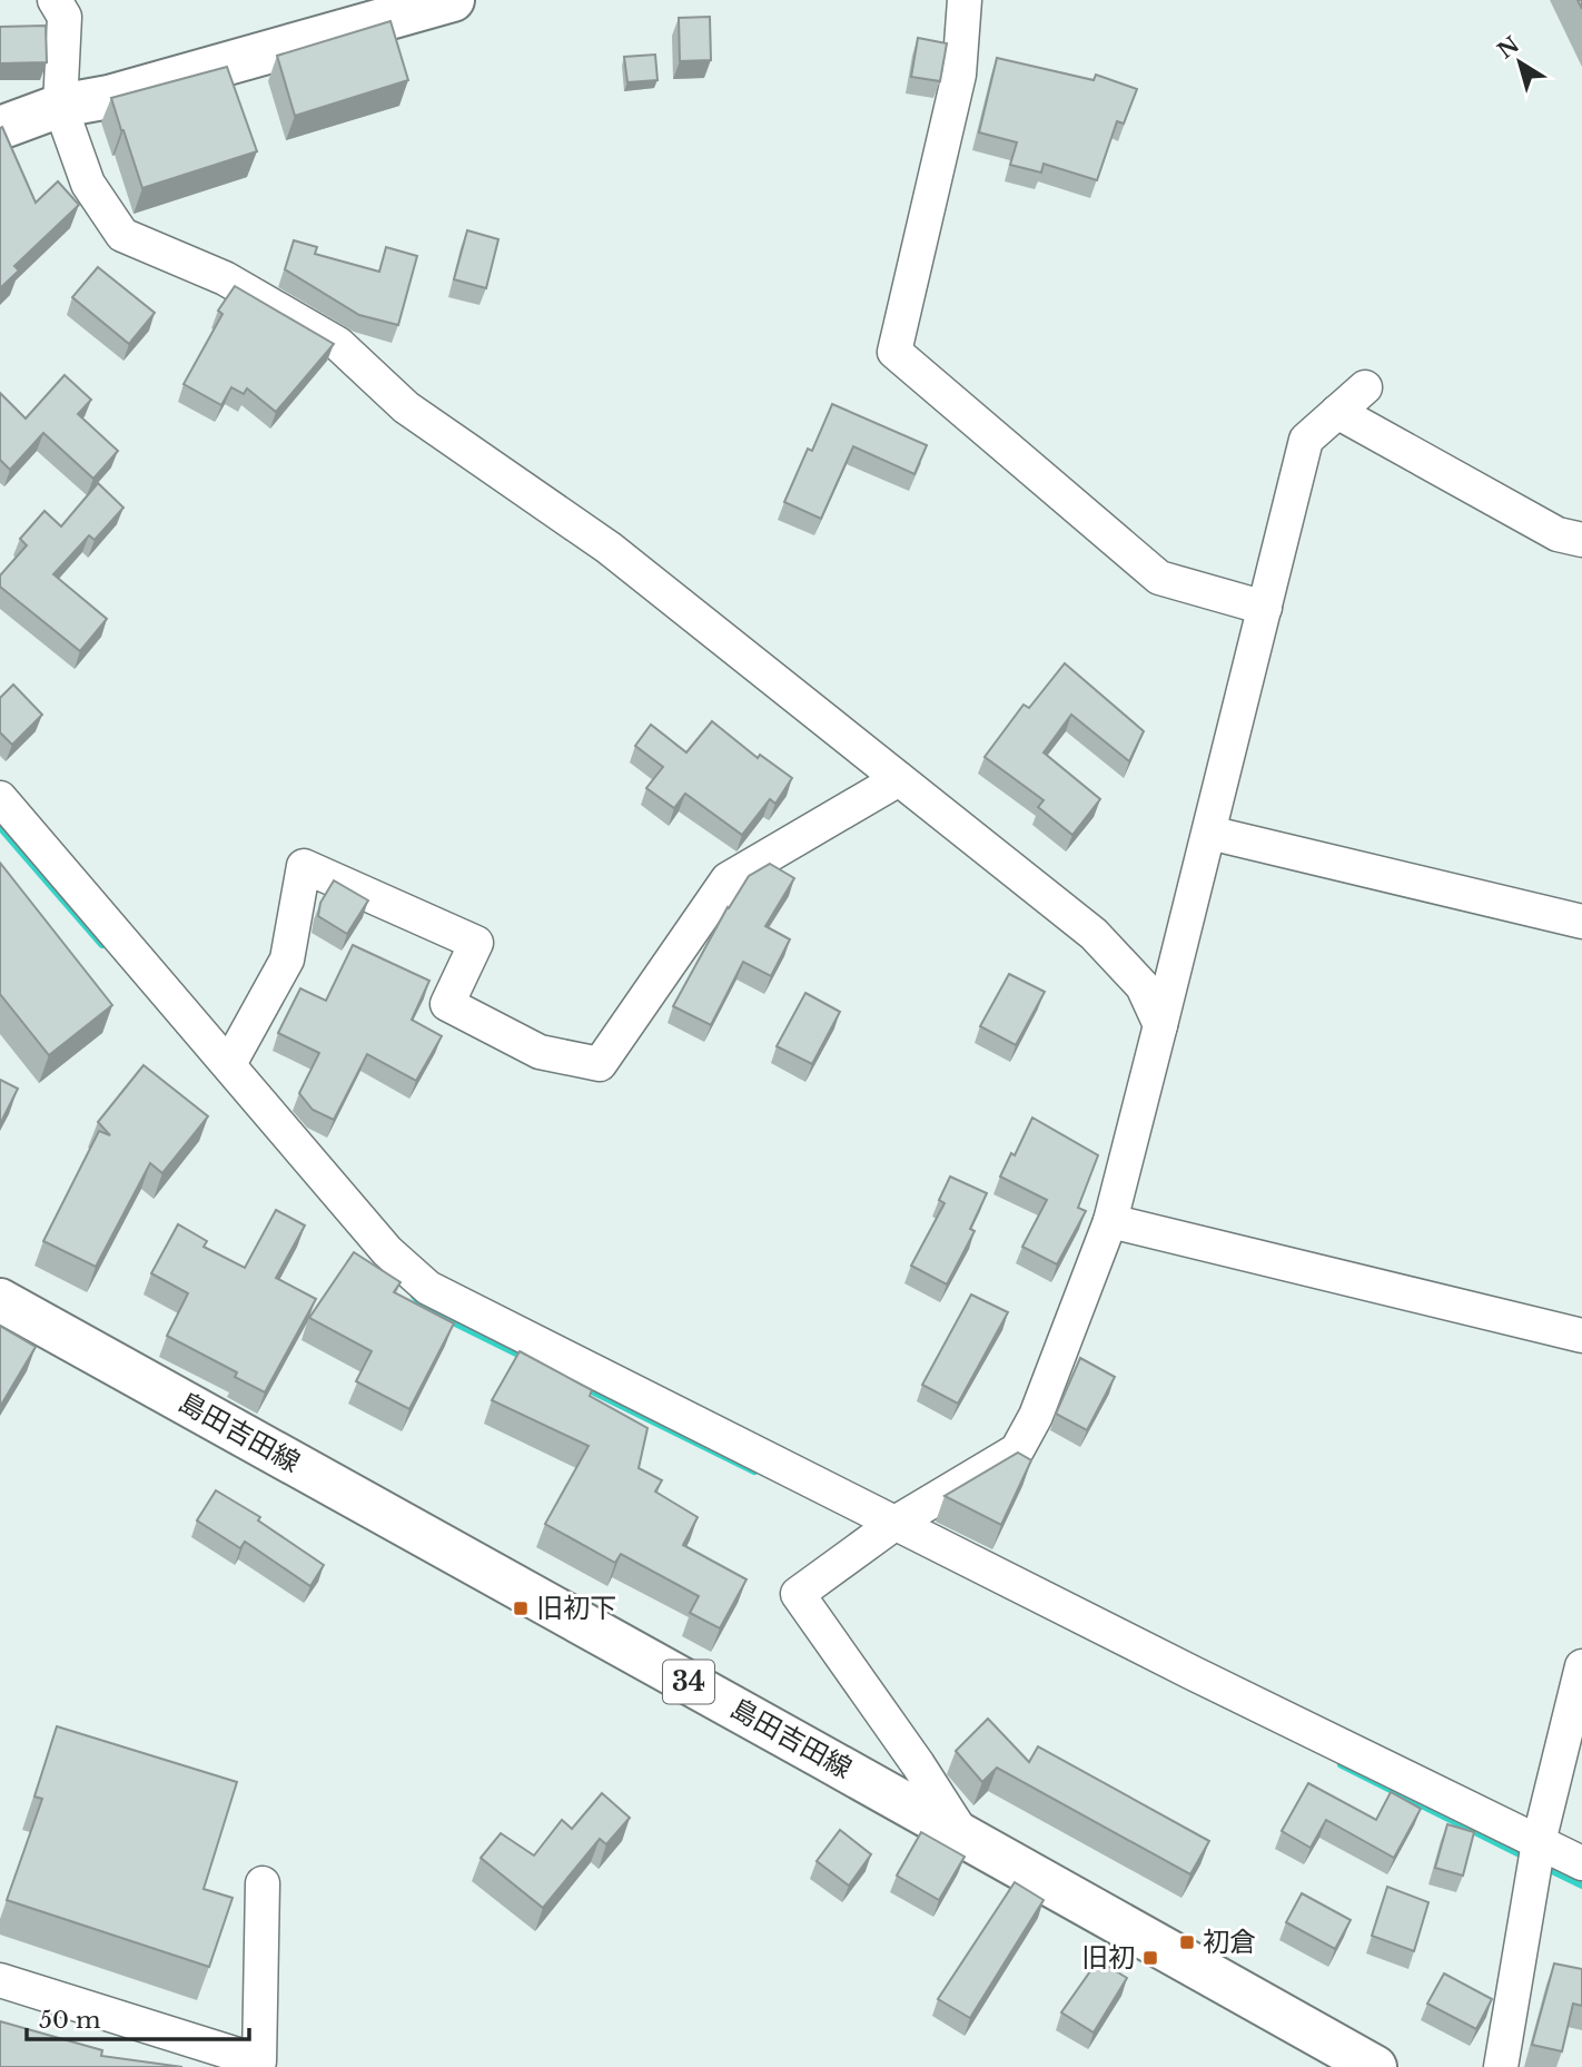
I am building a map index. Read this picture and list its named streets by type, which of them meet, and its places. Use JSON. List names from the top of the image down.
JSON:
{
  "streets": {
    "main road": ["島田吉田線", "34"]
  },
  "places": {
    "transit": ["旧初下", "初倉", "旧初"]
  },
  "scale_bar": "50 m",
  "north": "top left"
}
